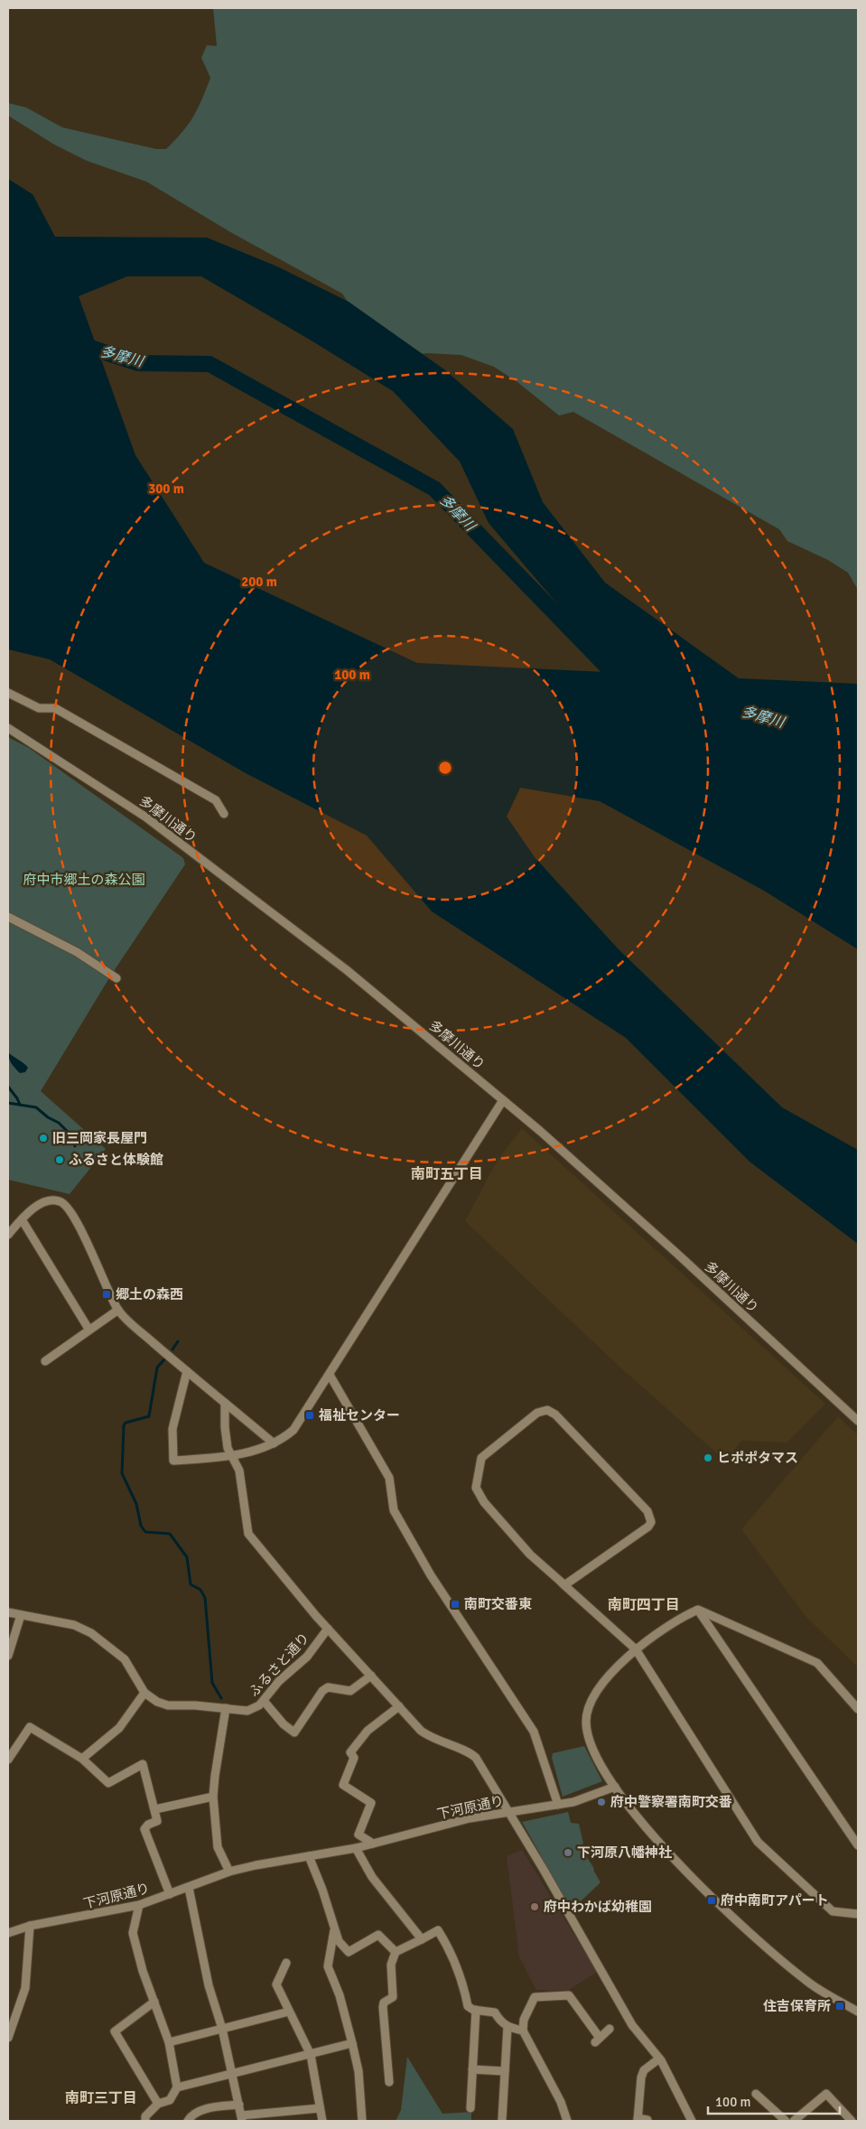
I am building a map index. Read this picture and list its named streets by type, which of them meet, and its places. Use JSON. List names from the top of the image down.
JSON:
{
  "streets": {
    "street": ["多摩川通り", "ふるさと通り", "下河原通り"]
  },
  "districts": ["南町五丁目", "南町四丁目", "南町三丁目"],
  "water": ["多摩川"],
  "parks": ["府中市郷土の森公園"],
  "places": {
    "other": [
      "旧三岡家長屋門",
      "ふるさと体験館",
      "ヒポポタマス",
      "府中警察署南町交番",
      "下河原八幡神社",
      "府中わかば幼稚園"
    ],
    "transit": [
      "郷土の森西",
      "福祉センター",
      "南町交番東",
      "府中南町アパート",
      "住吉保育所"
    ]
  },
  "scale_bar": "100 m",
  "rings": ["300 m", "200 m", "100 m"]
}
